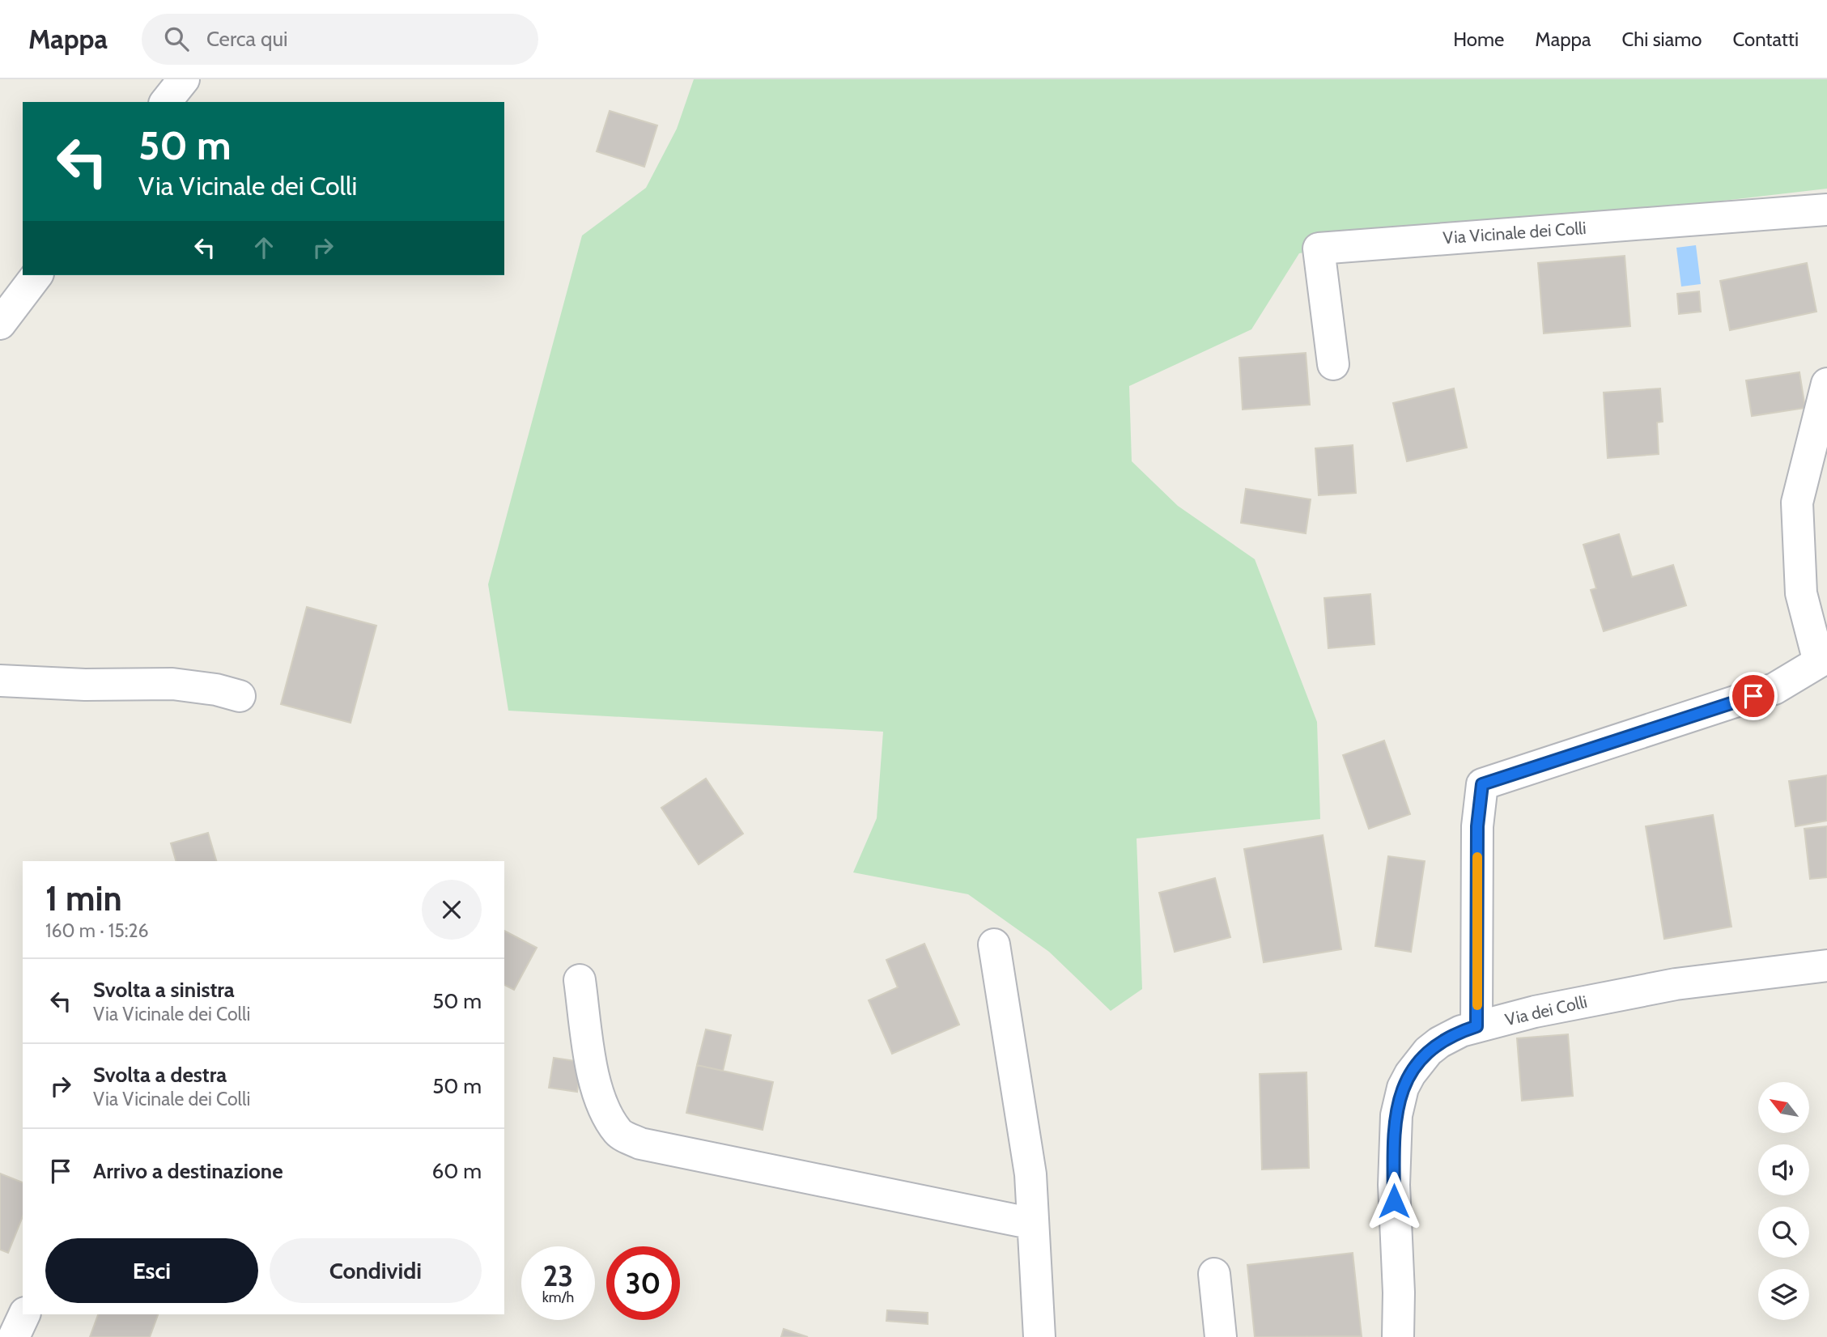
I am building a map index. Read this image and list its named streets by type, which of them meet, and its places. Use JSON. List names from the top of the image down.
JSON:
{
  "streets": {
    "street": ["Via Vicinale dei Colli", "Via dei Colli"]
  },
  "north": "top left",
  "page": {
    "header": "Mappa",
    "search": "Cerca qui",
    "nav": [
      "Home",
      "Mappa",
      "Chi siamo",
      "Contatti"
    ],
    "turn": ["50 m", "Via Vicinale dei Colli"],
    "heading": ["1 min", "160 m · 15:26"],
    "list": [
      {
        "name": "Svolta a sinistra",
        "note": "Via Vicinale dei Colli",
        "value": "50 m"
      },
      {
        "name": "Svolta a destra",
        "note": "Via Vicinale dei Colli",
        "value": "50 m"
      },
      {
        "name": "Arrivo a destinazione",
        "value": "60 m"
      }
    ],
    "buttons": ["Esci", "Condividi"],
    "speed": "23 km/h",
    "limit": "30"
  }
}
